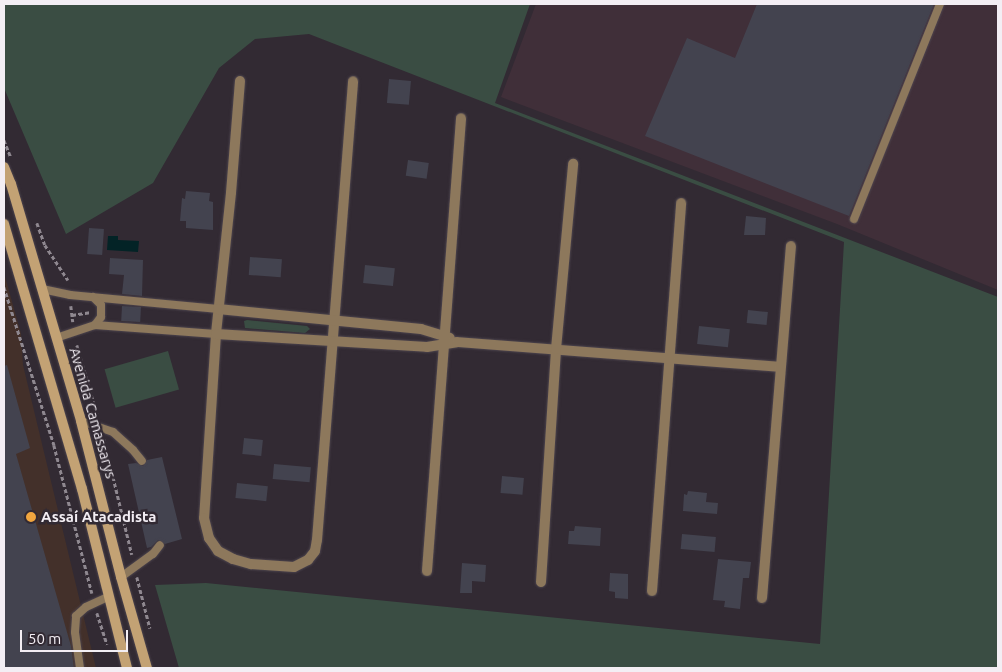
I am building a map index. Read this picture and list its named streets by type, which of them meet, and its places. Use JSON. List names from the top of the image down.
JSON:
{
  "streets": {
    "street": ["Avenida Camassarys"]
  },
  "places": ["Assaí Atacadista"],
  "scale_bar": "50 m"
}
